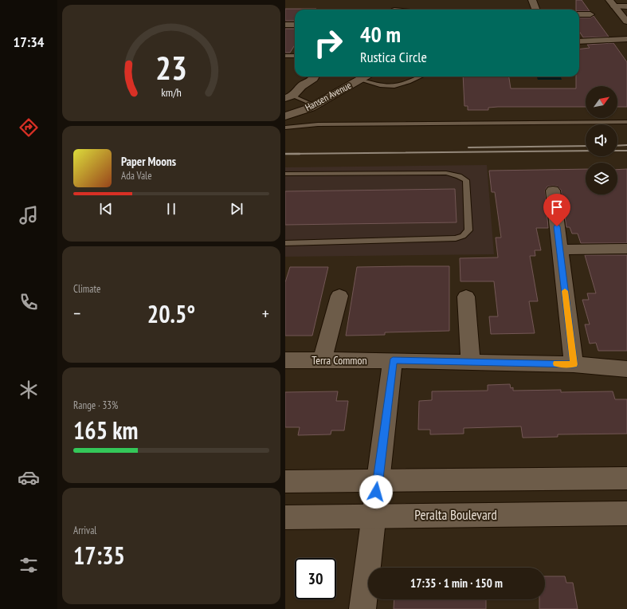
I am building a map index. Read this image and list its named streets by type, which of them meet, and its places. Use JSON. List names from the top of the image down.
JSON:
{
  "streets": {
    "street": ["Hansen Avenue", "Terra Common", "Peralta Boulevard"]
  },
  "north": "top right",
  "page": {
    "tabs": "17:34",
    "turn": ["40 m", "Rustica Circle"],
    "song": ["Paper Moons", "Ada Vale"],
    "tile": [
      "Climate",
      ["Range · 33%", "165 km"],
      ["Arrival", "17:35"]
    ],
    "heat": ["−", "20.5°", "+"],
    "limit": "30",
    "trip": "17:35 · 1 min · 150 m",
    "gauge": ["23", "km/h"]
  }
}
